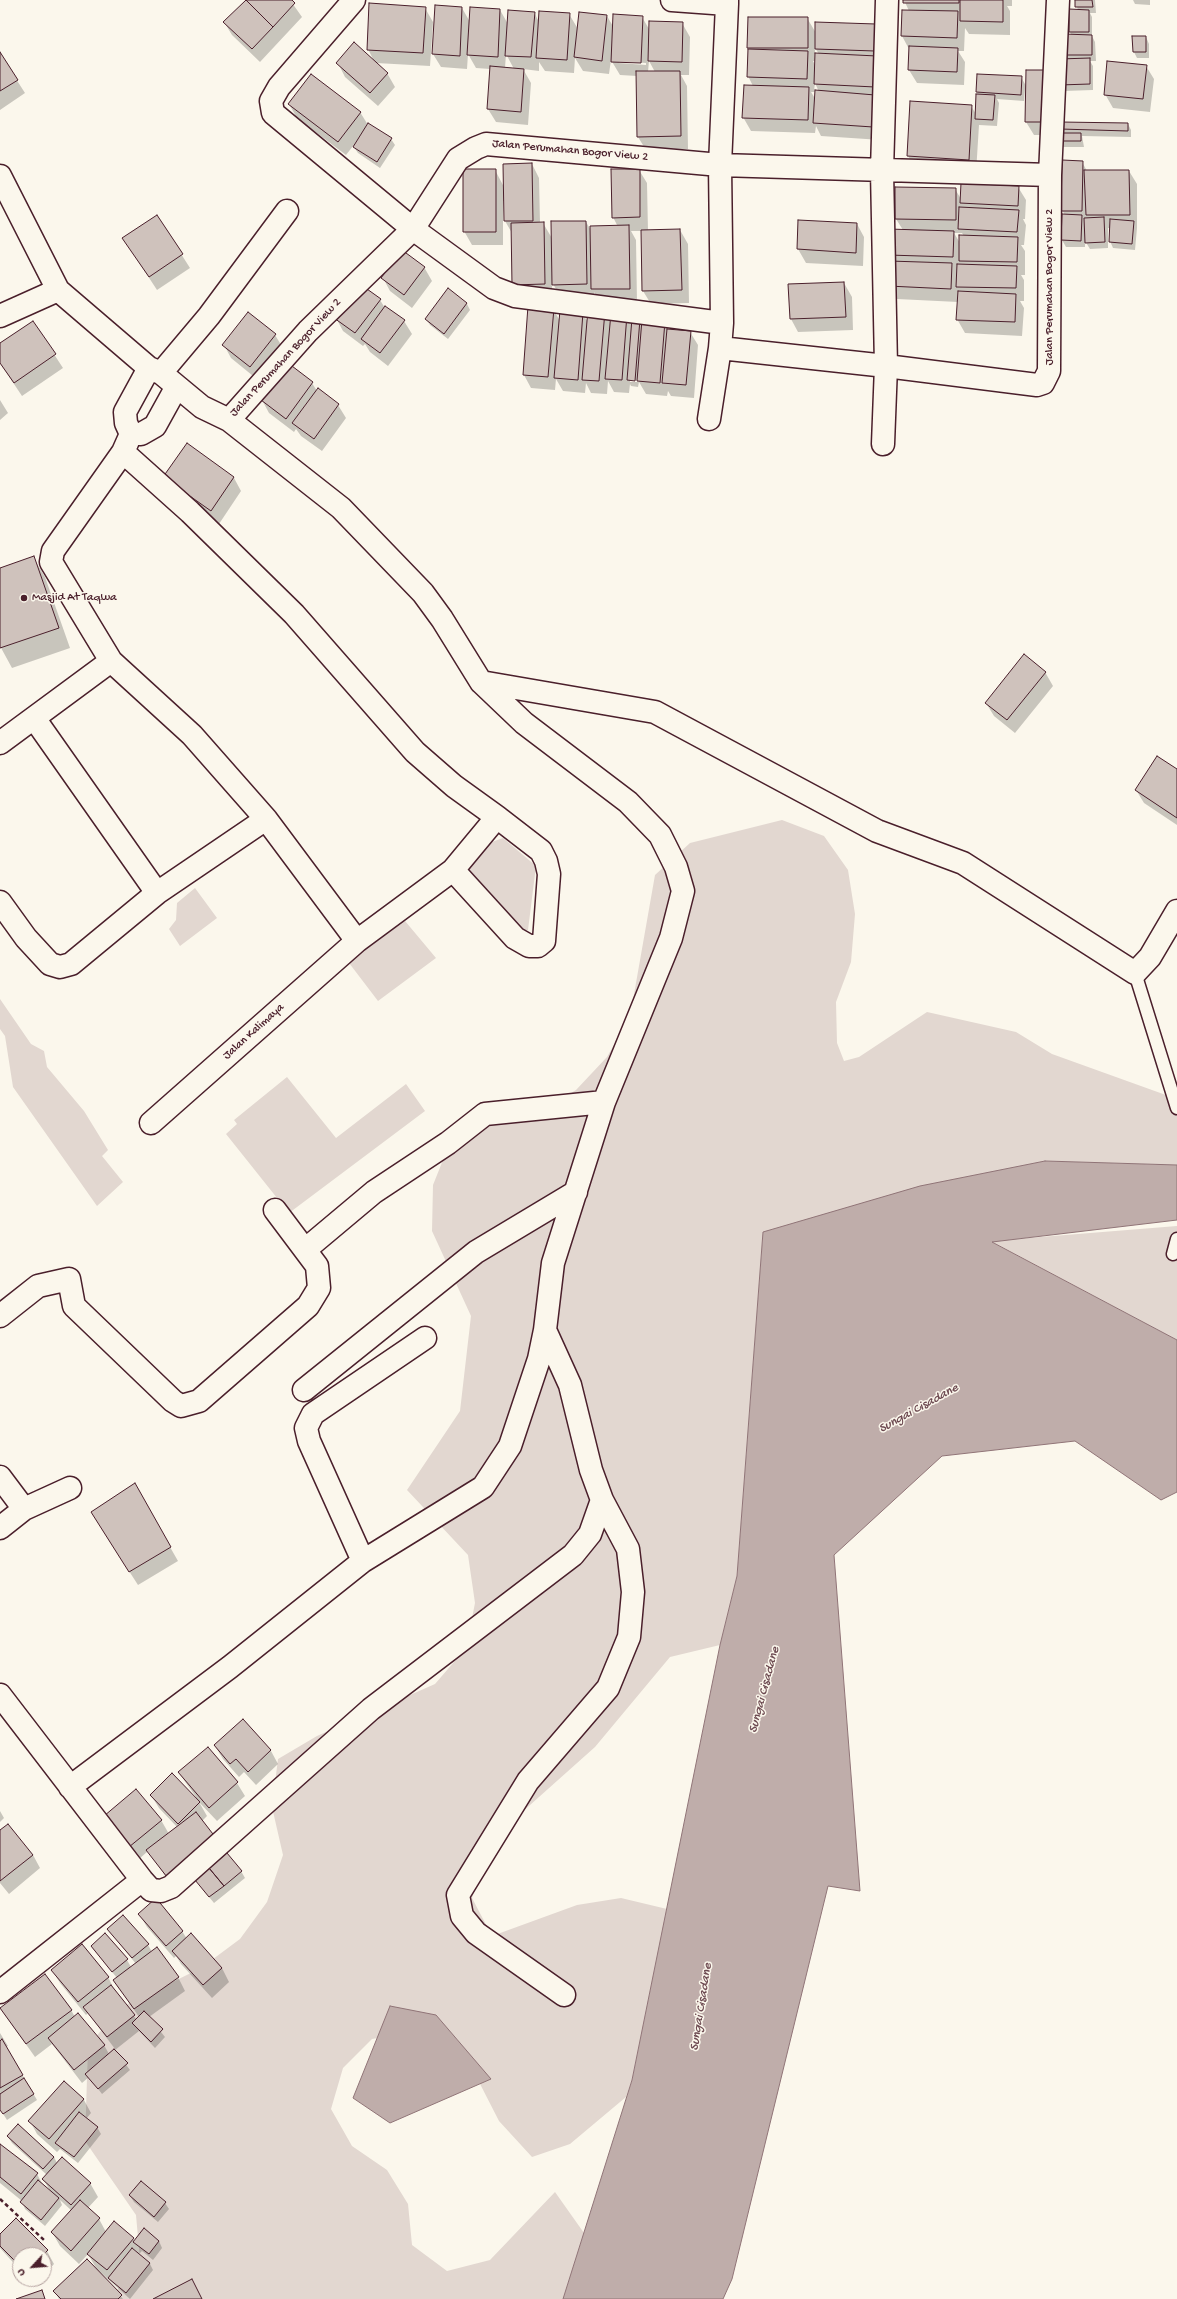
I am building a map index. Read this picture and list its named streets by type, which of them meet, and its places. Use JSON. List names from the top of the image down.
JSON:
{
  "streets": {
    "street": ["Jalan Perumahan Bogor View 2", "Jalan Kalimaya"]
  },
  "water": ["Sungai Cisadane"],
  "places": ["Masjid At Taqwa"],
  "north": "bottom left"
}
